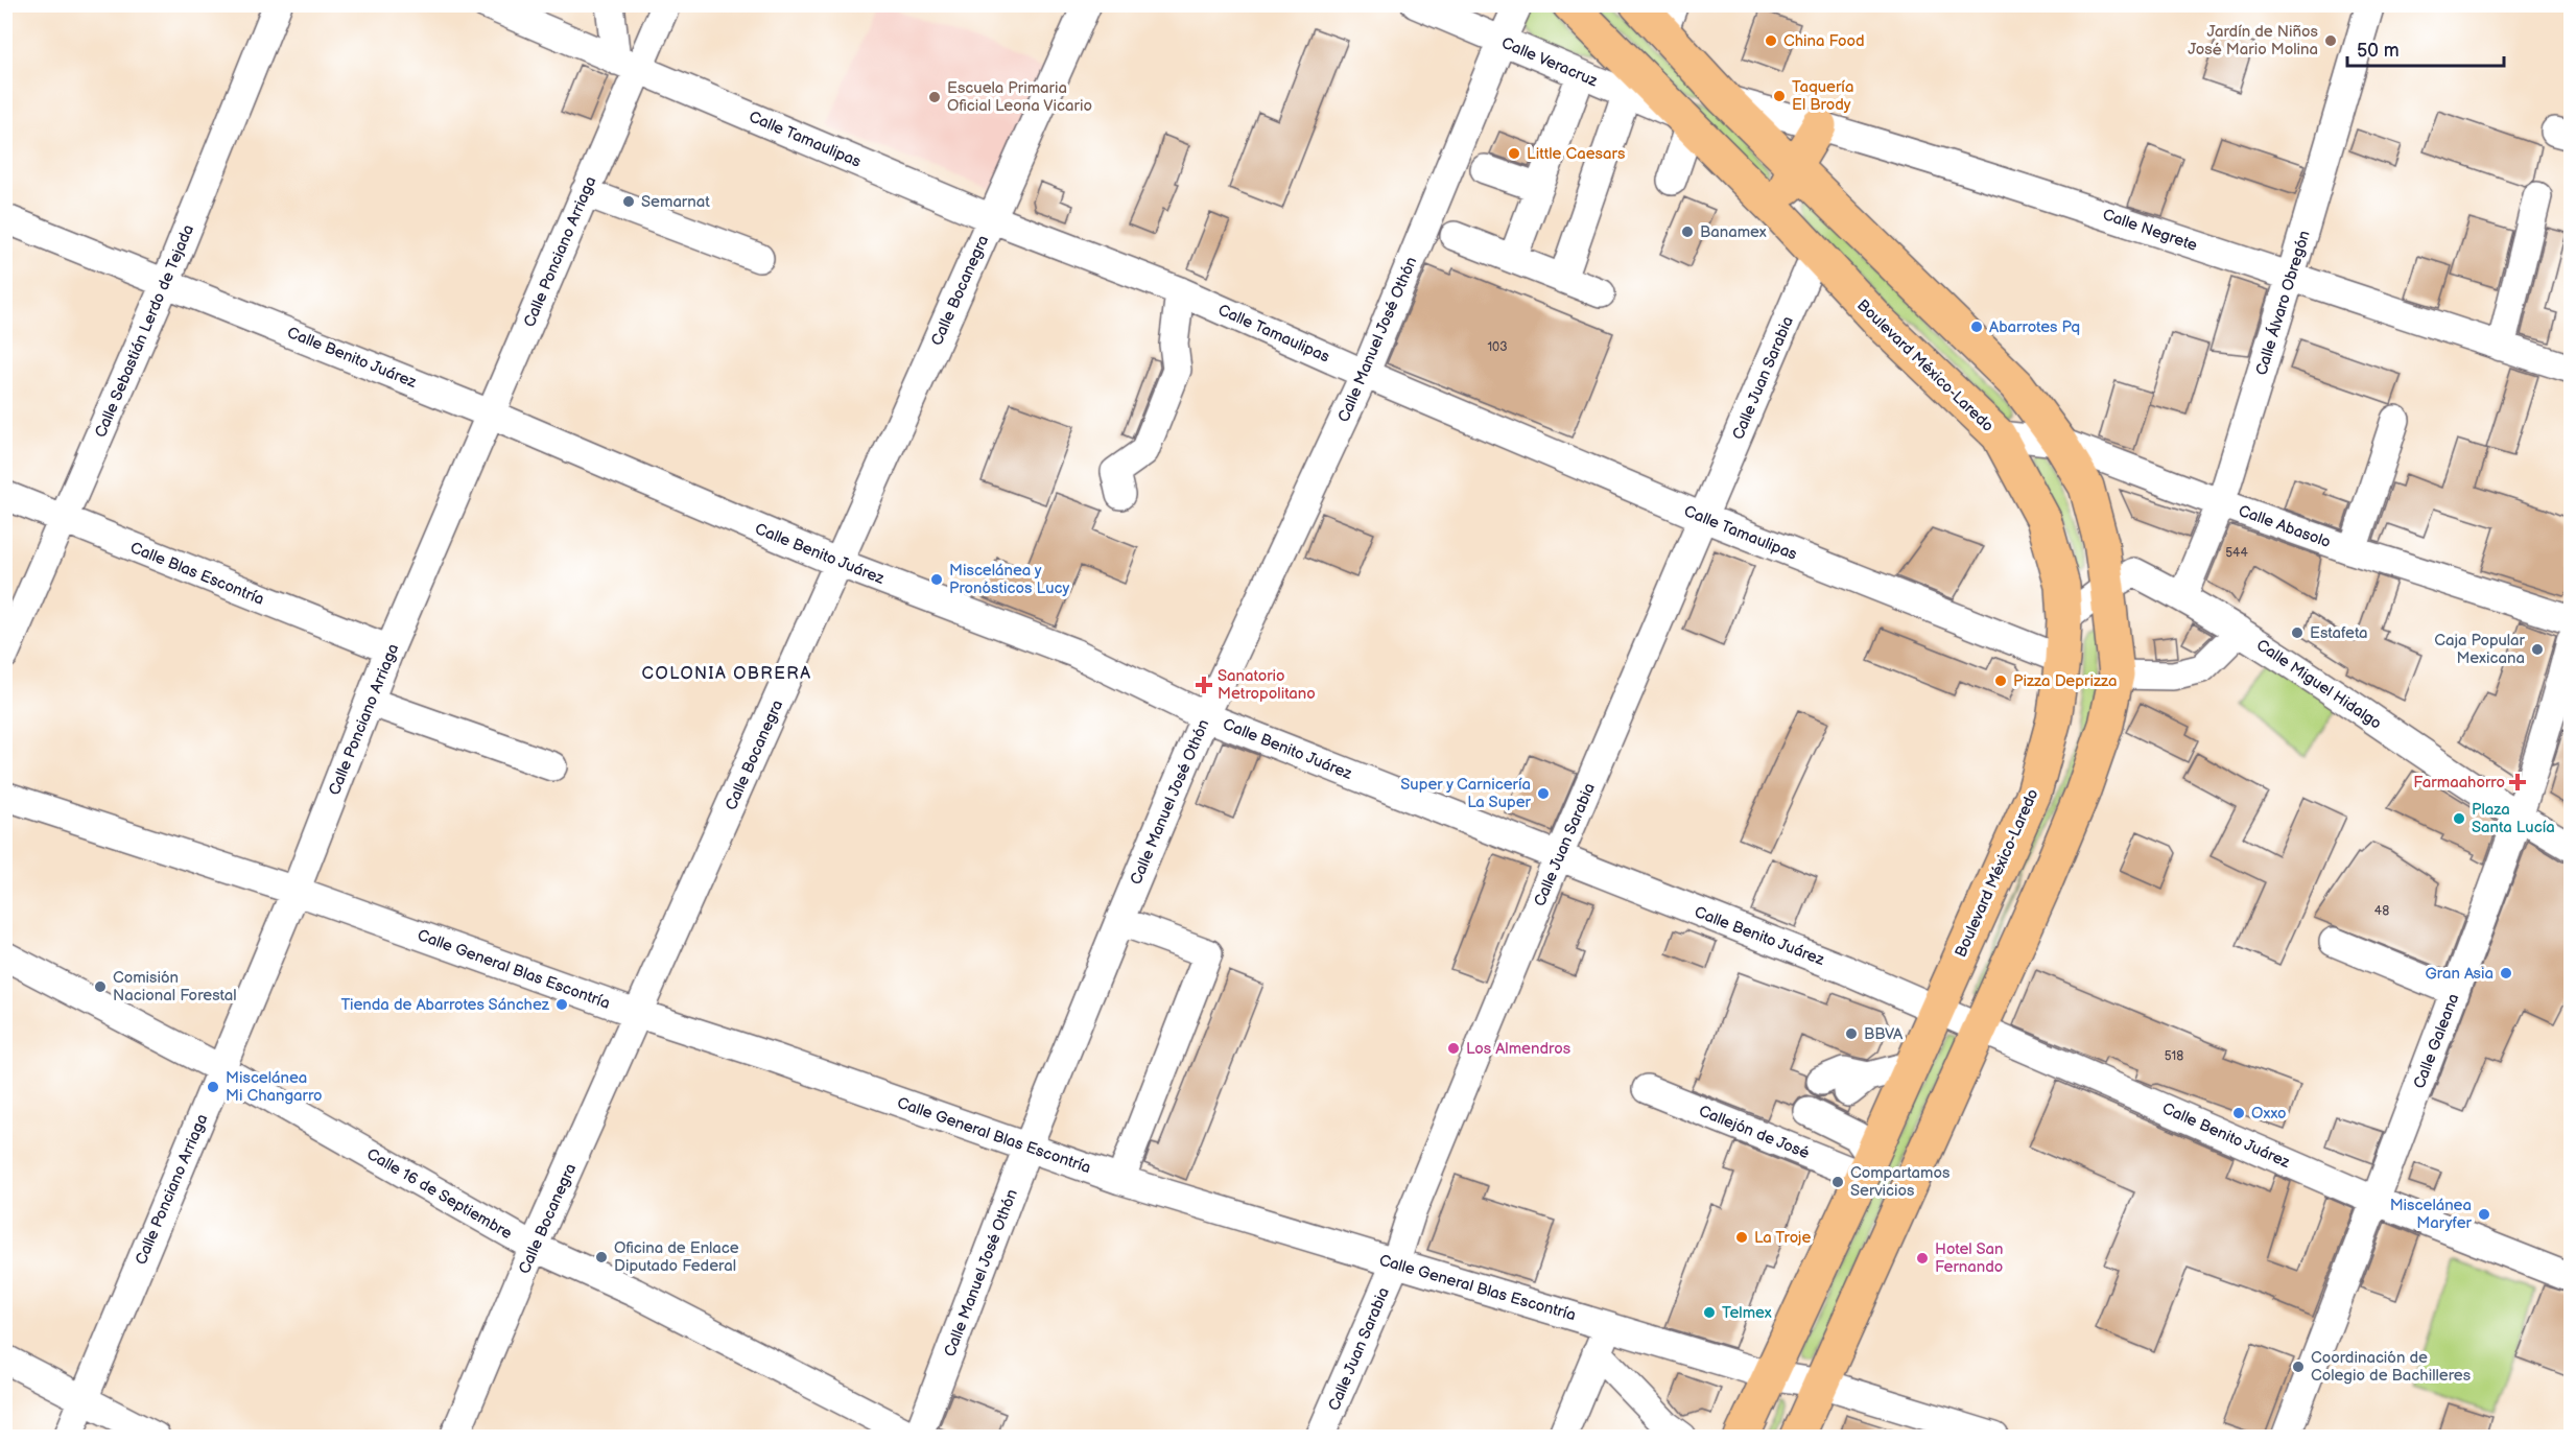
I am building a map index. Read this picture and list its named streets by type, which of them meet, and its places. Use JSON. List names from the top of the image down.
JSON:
{
  "streets": {
    "main road": ["Boulevard México-Laredo"],
    "street": [
      "Calle Veracruz",
      "Calle Tamaulipas",
      "Calle Negrete",
      "Calle Ponciano Arriaga",
      "Calle Bocanegra",
      "Calle Álvaro Obregón",
      "Calle Sebastián Lerdo de Tejada",
      "Calle Manuel José Othón",
      "Calle Benito Juárez",
      "Calle Juan Sarabia",
      "Calle Abasolo",
      "Calle Blas Escontría",
      "Calle Miguel Hidalgo",
      "Calle General Blas Escontría",
      "Calle Galeana",
      "Callejón de José",
      "Calle 16 de Septiembre"
    ]
  },
  "crossings": [
    ["Calle Veracruz", "Calle Manuel José Othón"],
    ["Calle Veracruz", "Boulevard México-Laredo"],
    ["Calle Tamaulipas", "Calle Ponciano Arriaga"],
    ["Calle Tamaulipas", "Calle Bocanegra"],
    ["Calle Tamaulipas", "Calle Manuel José Othón"],
    ["Calle Tamaulipas", "Boulevard México-Laredo"],
    ["Calle Tamaulipas", "Calle Juan Sarabia"],
    ["Calle Negrete", "Calle Álvaro Obregón"],
    ["Calle Ponciano Arriaga", "Calle Benito Juárez"],
    ["Calle Ponciano Arriaga", "Calle Blas Escontría"],
    ["Calle Ponciano Arriaga", "Calle General Blas Escontría"],
    ["Calle Ponciano Arriaga", "Calle 16 de Septiembre"],
    ["Calle Bocanegra", "Calle Benito Juárez"],
    ["Calle Bocanegra", "Calle General Blas Escontría"],
    ["Calle Bocanegra", "Calle 16 de Septiembre"],
    ["Calle Álvaro Obregón", "Calle Abasolo"],
    ["Calle Álvaro Obregón", "Calle Miguel Hidalgo"],
    ["Calle Sebastián Lerdo de Tejada", "Calle Benito Juárez"],
    ["Calle Sebastián Lerdo de Tejada", "Calle Blas Escontría"],
    ["Calle Manuel José Othón", "Calle Benito Juárez"],
    ["Calle Manuel José Othón", "Calle General Blas Escontría"],
    ["Calle Benito Juárez", "Boulevard México-Laredo"],
    ["Calle Benito Juárez", "Calle Juan Sarabia"],
    ["Calle Benito Juárez", "Calle Galeana"],
    ["Boulevard México-Laredo", "Calle Juan Sarabia"],
    ["Boulevard México-Laredo", "Calle Abasolo"],
    ["Boulevard México-Laredo", "Calle Miguel Hidalgo"],
    ["Boulevard México-Laredo", "Calle General Blas Escontría"],
    ["Boulevard México-Laredo", "Callejón de José"],
    ["Calle Juan Sarabia", "Calle General Blas Escontría"],
    ["Calle Miguel Hidalgo", "Calle Galeana"]
  ],
  "districts": ["COLONIA OBRERA"],
  "places": {
    "other": [
      "China Food",
      "Jardín de Niños José Mario Molina",
      "Taquería El Brody",
      "Escuela Primaria Oficial Leona Vicario",
      "Little Caesars",
      "Semarnat",
      "Banamex",
      "Abarrotes Pq",
      "Miscelánea y Pronósticos Lucy",
      "Estafeta",
      "Caja Popular Mexicana",
      "Pizza Deprizza",
      "Super y Carnicería La Super",
      "Plaza Santa Lucía",
      "Gran Asia",
      "Comisión Nacional Forestal",
      "Tienda de Abarrotes Sánchez",
      "BBVA",
      "Los Almendros",
      "Miscelánea Mi Changarro",
      "Oxxo",
      "Compartamos Servicios",
      "Miscelánea Maryfer",
      "La Troje",
      "Oficina de Enlace Diputado Federal",
      "Hotel San Fernando",
      "Telmex",
      "Coordinación de Colegio de Bachilleres"
    ],
    "health": ["Sanatorio Metropolitano", "Farmaahorro"]
  },
  "house_numbers": [
    "103",
    "544",
    "48",
    "518"
  ],
  "scale_bar": "50 m"
}
